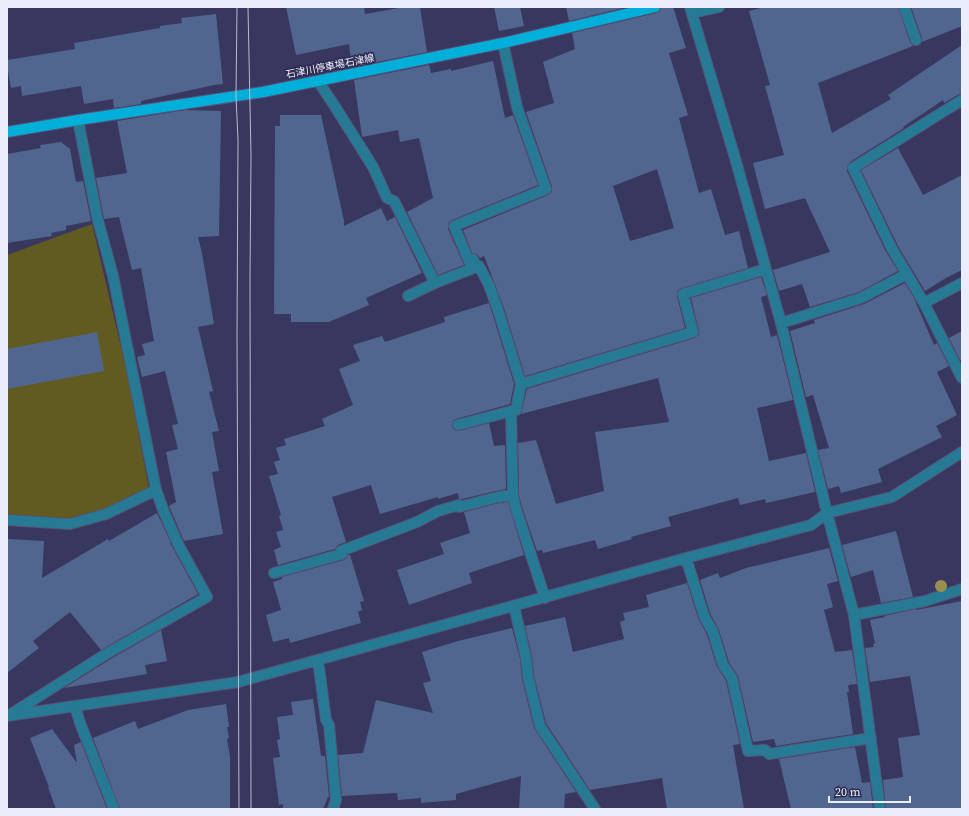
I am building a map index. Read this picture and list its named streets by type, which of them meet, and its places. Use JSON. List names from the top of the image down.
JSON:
{
  "streets": {
    "main road": ["石津川停車場石津線"]
  },
  "scale_bar": "20 m"
}
